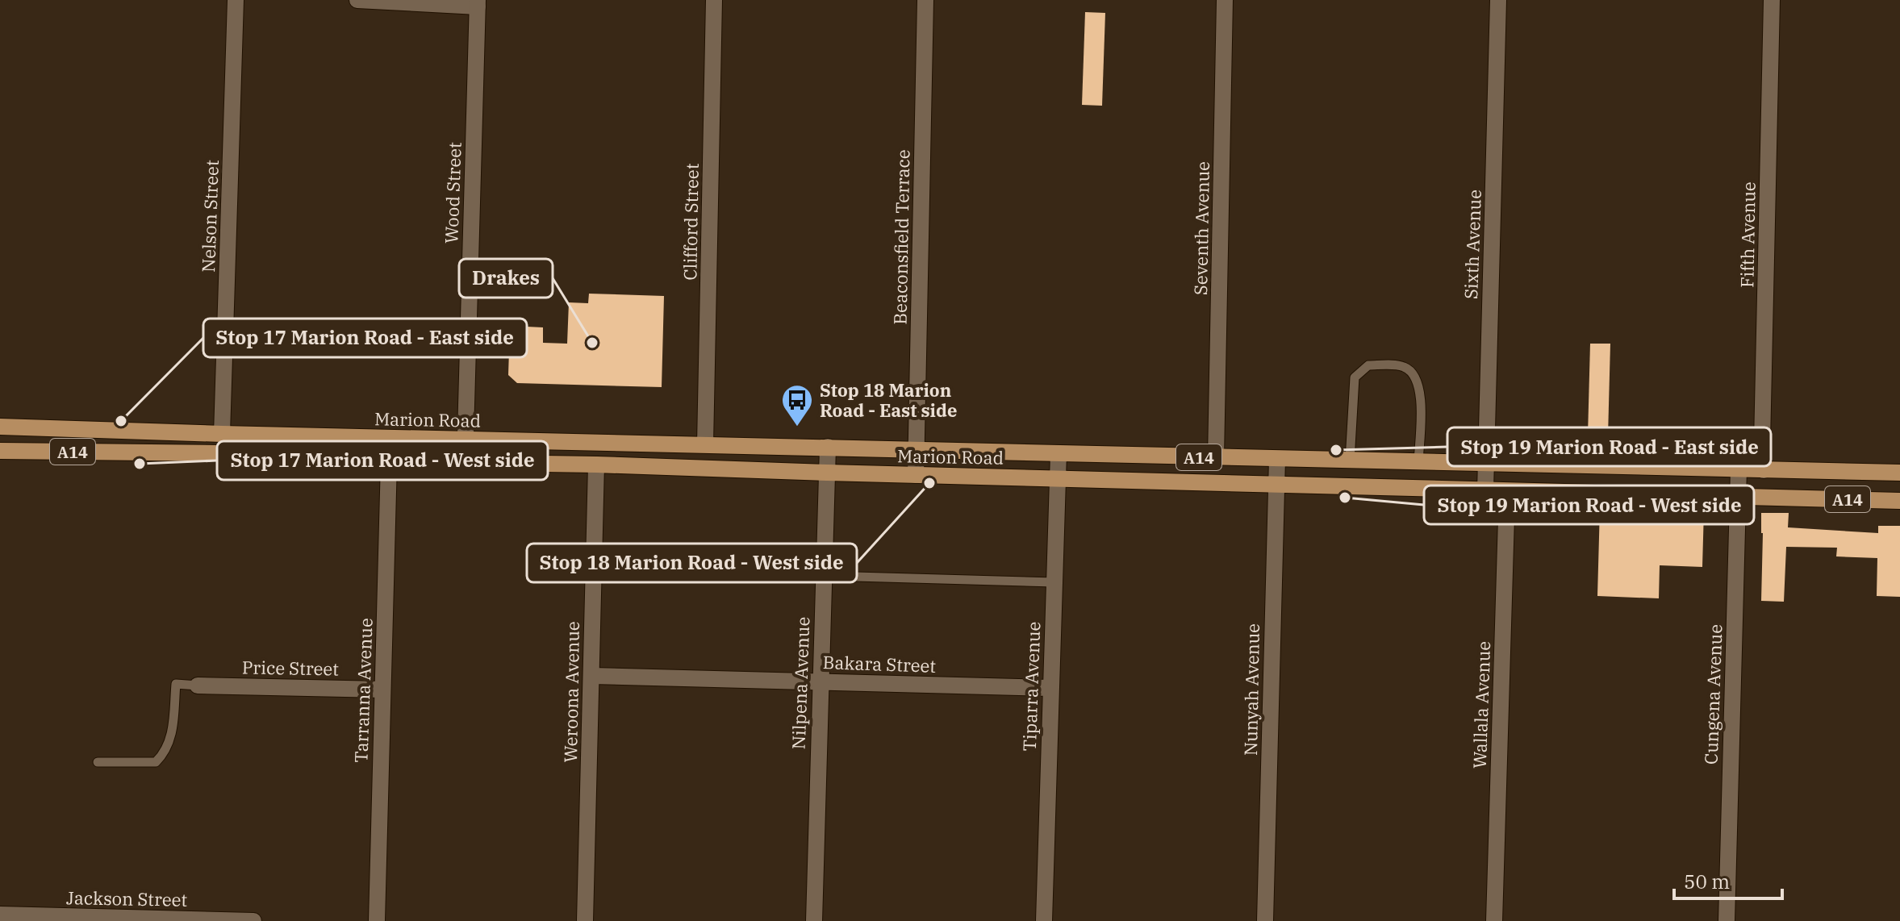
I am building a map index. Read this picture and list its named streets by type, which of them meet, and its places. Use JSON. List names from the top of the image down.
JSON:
{
  "streets": {
    "main road": ["Marion Road", "A14"],
    "street": [
      "Wood Street",
      "Nelson Street",
      "Clifford Street",
      "Seventh Avenue",
      "Fifth Avenue",
      "Beaconsfield Terrace",
      "Sixth Avenue",
      "Bakara Street",
      "Price Street",
      "Nilpena Avenue",
      "Tiparra Avenue",
      "Nunyah Avenue",
      "Tarranna Avenue",
      "Weroona Avenue",
      "Cungena Avenue",
      "Wallala Avenue",
      "Jackson Street"
    ]
  },
  "crossings": [
    ["Wood Street", "Marion Road"],
    ["Nelson Street", "Marion Road"],
    ["Clifford Street", "Marion Road"],
    ["Seventh Avenue", "Marion Road"],
    ["Fifth Avenue", "Marion Road"],
    ["Beaconsfield Terrace", "Marion Road"],
    ["Sixth Avenue", "Marion Road"],
    ["Marion Road", "Nilpena Avenue"],
    ["Marion Road", "Tiparra Avenue"],
    ["Marion Road", "Nunyah Avenue"],
    ["Marion Road", "Tarranna Avenue"],
    ["Marion Road", "Weroona Avenue"],
    ["Marion Road", "Cungena Avenue"],
    ["Marion Road", "Wallala Avenue"],
    ["Bakara Street", "Nilpena Avenue"],
    ["Bakara Street", "Tiparra Avenue"],
    ["Bakara Street", "Weroona Avenue"],
    ["Price Street", "Tarranna Avenue"]
  ],
  "places": {
    "other": [
      "Drakes",
      "Stop 17 Marion Road - East side",
      "Stop 19 Marion Road - East side",
      "Stop 17 Marion Road - West side",
      "Stop 18 Marion Road - West side",
      "Stop 19 Marion Road - West side"
    ],
    "bus stop": ["Stop 18 Marion Road - East side"]
  },
  "scale_bar": "50 m"
}
